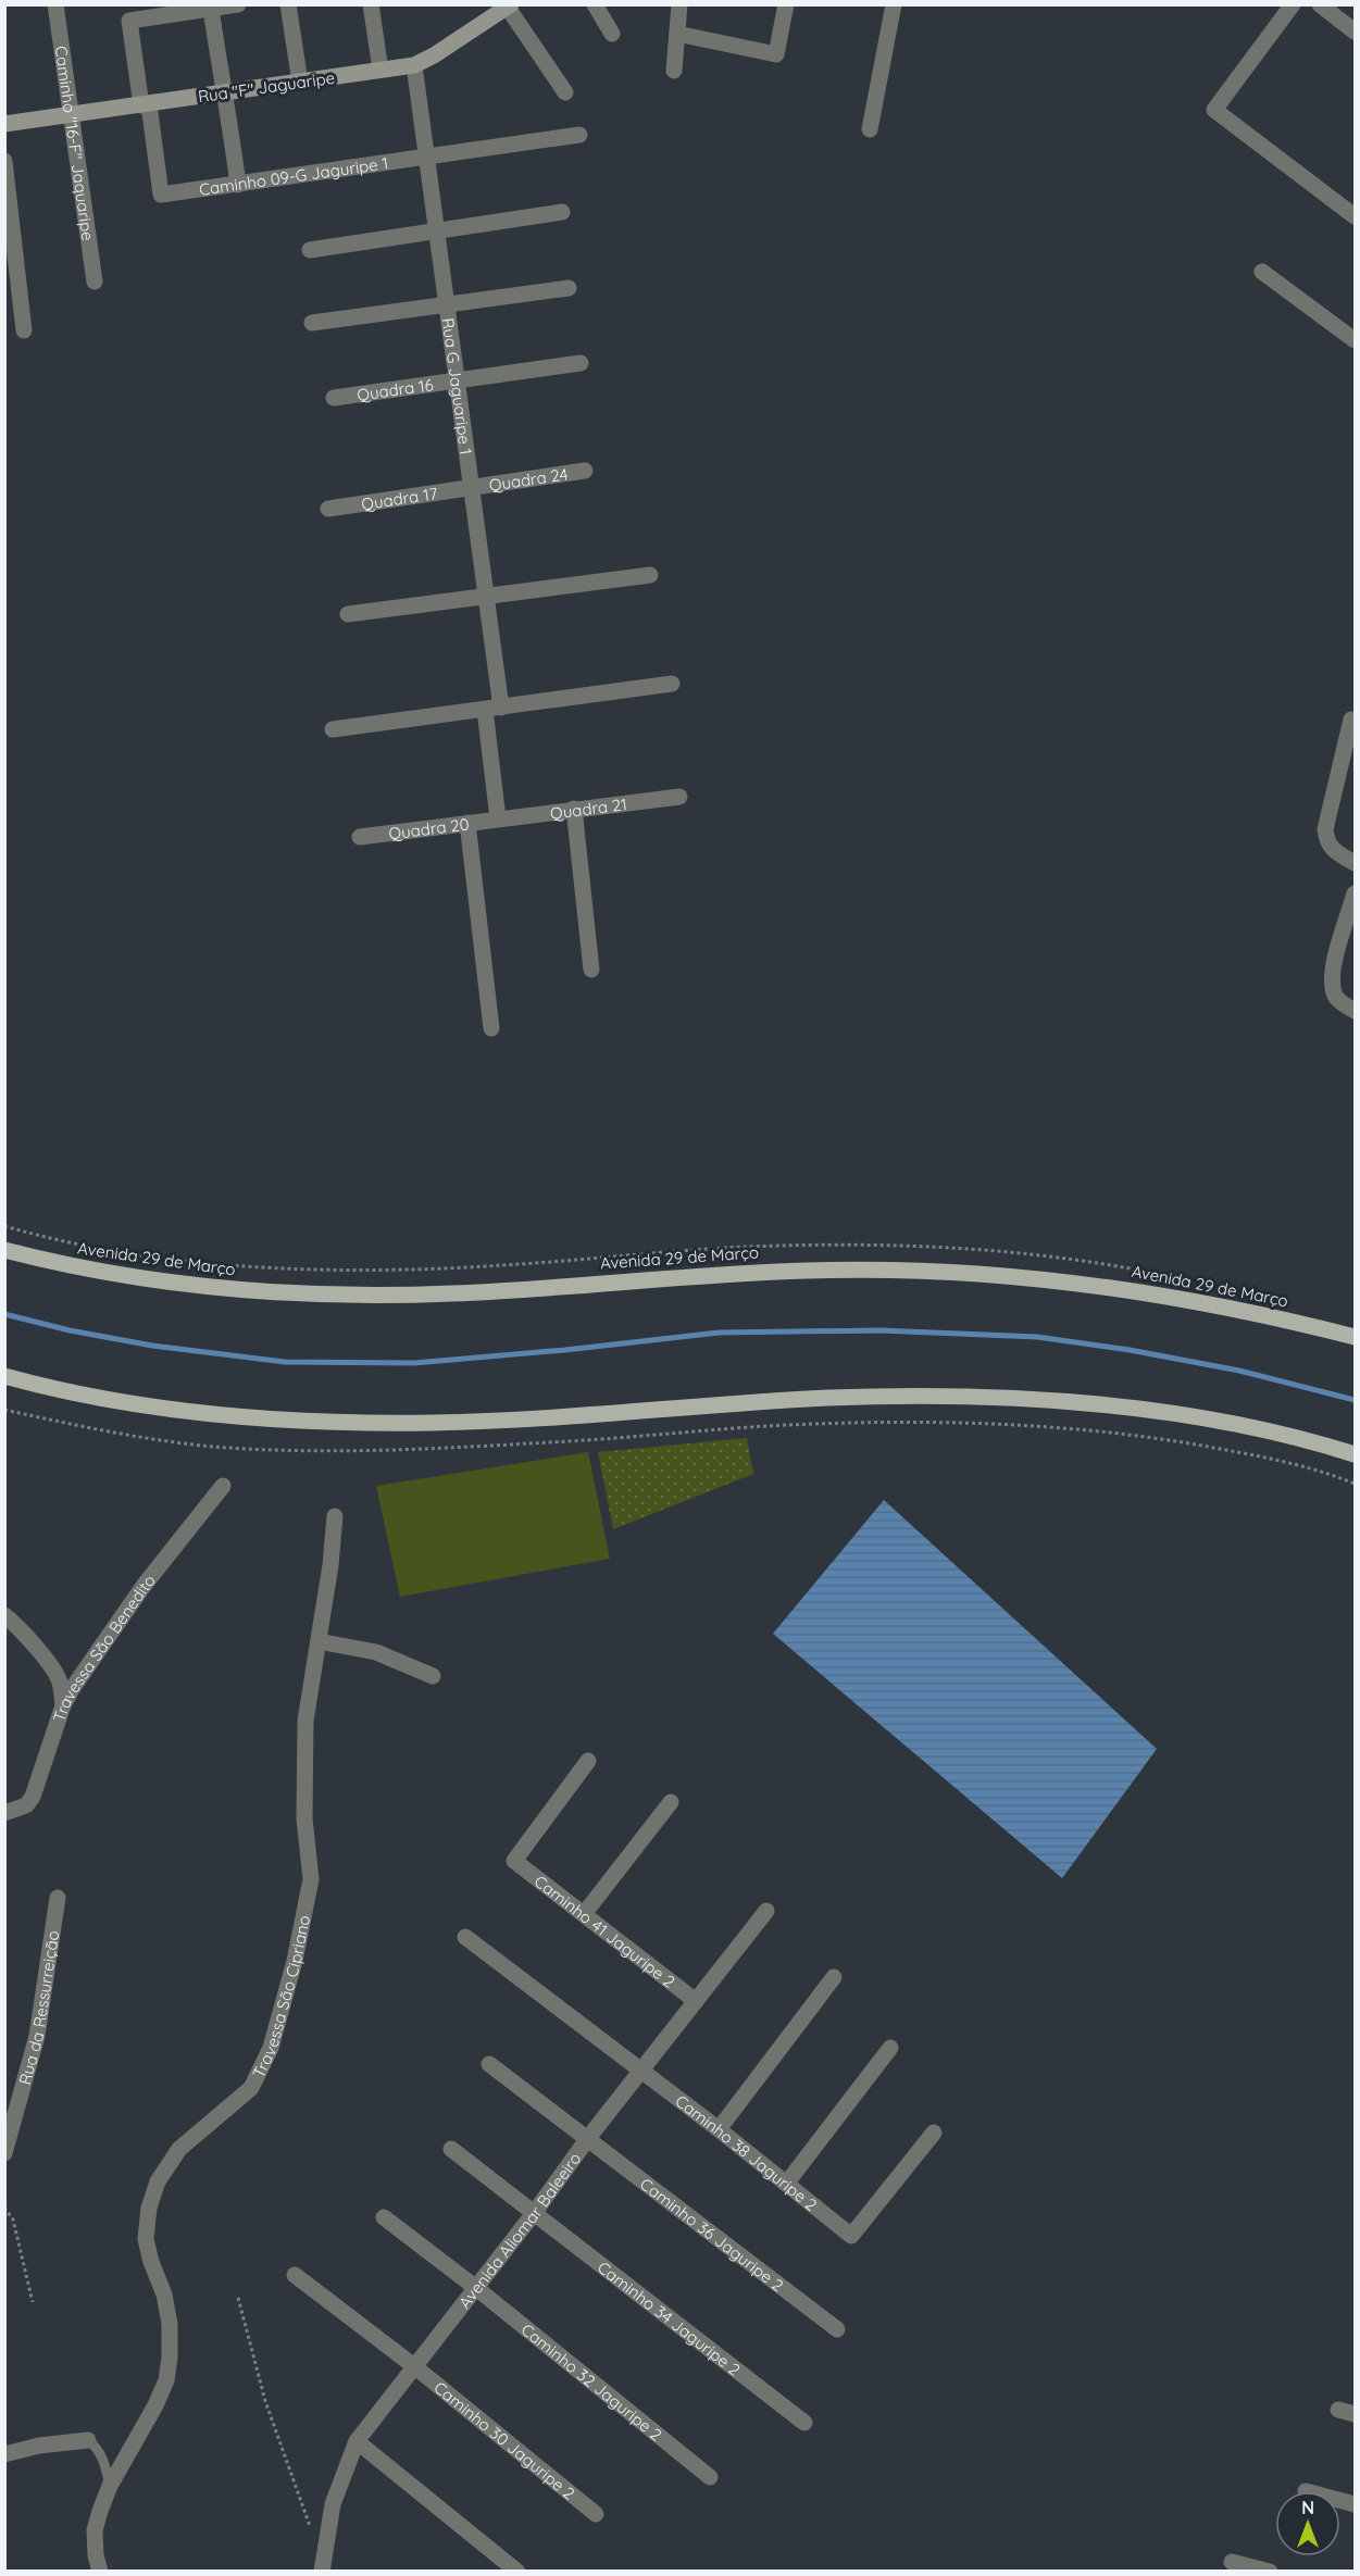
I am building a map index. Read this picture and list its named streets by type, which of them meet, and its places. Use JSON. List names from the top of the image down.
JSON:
{
  "streets": {
    "main road": ["Rua \"F\" Jaguaripe", "Avenida 29 de Março"],
    "street": [
      "Caminho \"16-F\" Jaquaripe",
      "Caminho 09-G Jaguripe 1",
      "Rua G Jaguaripe 1",
      "Quadra 16",
      "Quadra 24",
      "Quadra 17",
      "Quadra 21",
      "Quadra 20",
      "Travessa São Benedito",
      "Caminho 41 Jaguripe 2",
      "Travessa São Cipriano",
      "Rua da Ressurreição",
      "Caminho 38 Jaguripe 2",
      "Avenida Aliomar Baleeiro",
      "Caminho 36 Jaguripe 2",
      "Caminho 34 Jaguripe 2",
      "Caminho 32 Jaguripe 2",
      "Caminho 30 Jaguripe 2"
    ]
  },
  "crossings": [
    ["Rua \"F\" Jaguaripe", "Caminho \"16-F\" Jaquaripe"],
    ["Rua \"F\" Jaguaripe", "Caminho 09-G Jaguripe 1"],
    ["Rua \"F\" Jaguaripe", "Rua G Jaguaripe 1"],
    ["Caminho 09-G Jaguripe 1", "Rua G Jaguaripe 1"],
    ["Rua G Jaguaripe 1", "Quadra 16"],
    ["Rua G Jaguaripe 1", "Quadra 24"],
    ["Rua G Jaguaripe 1", "Quadra 17"],
    ["Rua G Jaguaripe 1", "Quadra 21"],
    ["Rua G Jaguaripe 1", "Quadra 20"],
    ["Quadra 24", "Quadra 17"],
    ["Quadra 21", "Quadra 20"],
    ["Caminho 41 Jaguripe 2", "Avenida Aliomar Baleeiro"],
    ["Caminho 38 Jaguripe 2", "Avenida Aliomar Baleeiro"],
    ["Avenida Aliomar Baleeiro", "Caminho 36 Jaguripe 2"],
    ["Avenida Aliomar Baleeiro", "Caminho 34 Jaguripe 2"],
    ["Avenida Aliomar Baleeiro", "Caminho 32 Jaguripe 2"],
    ["Avenida Aliomar Baleeiro", "Caminho 30 Jaguripe 2"]
  ],
  "north": "top"
}
